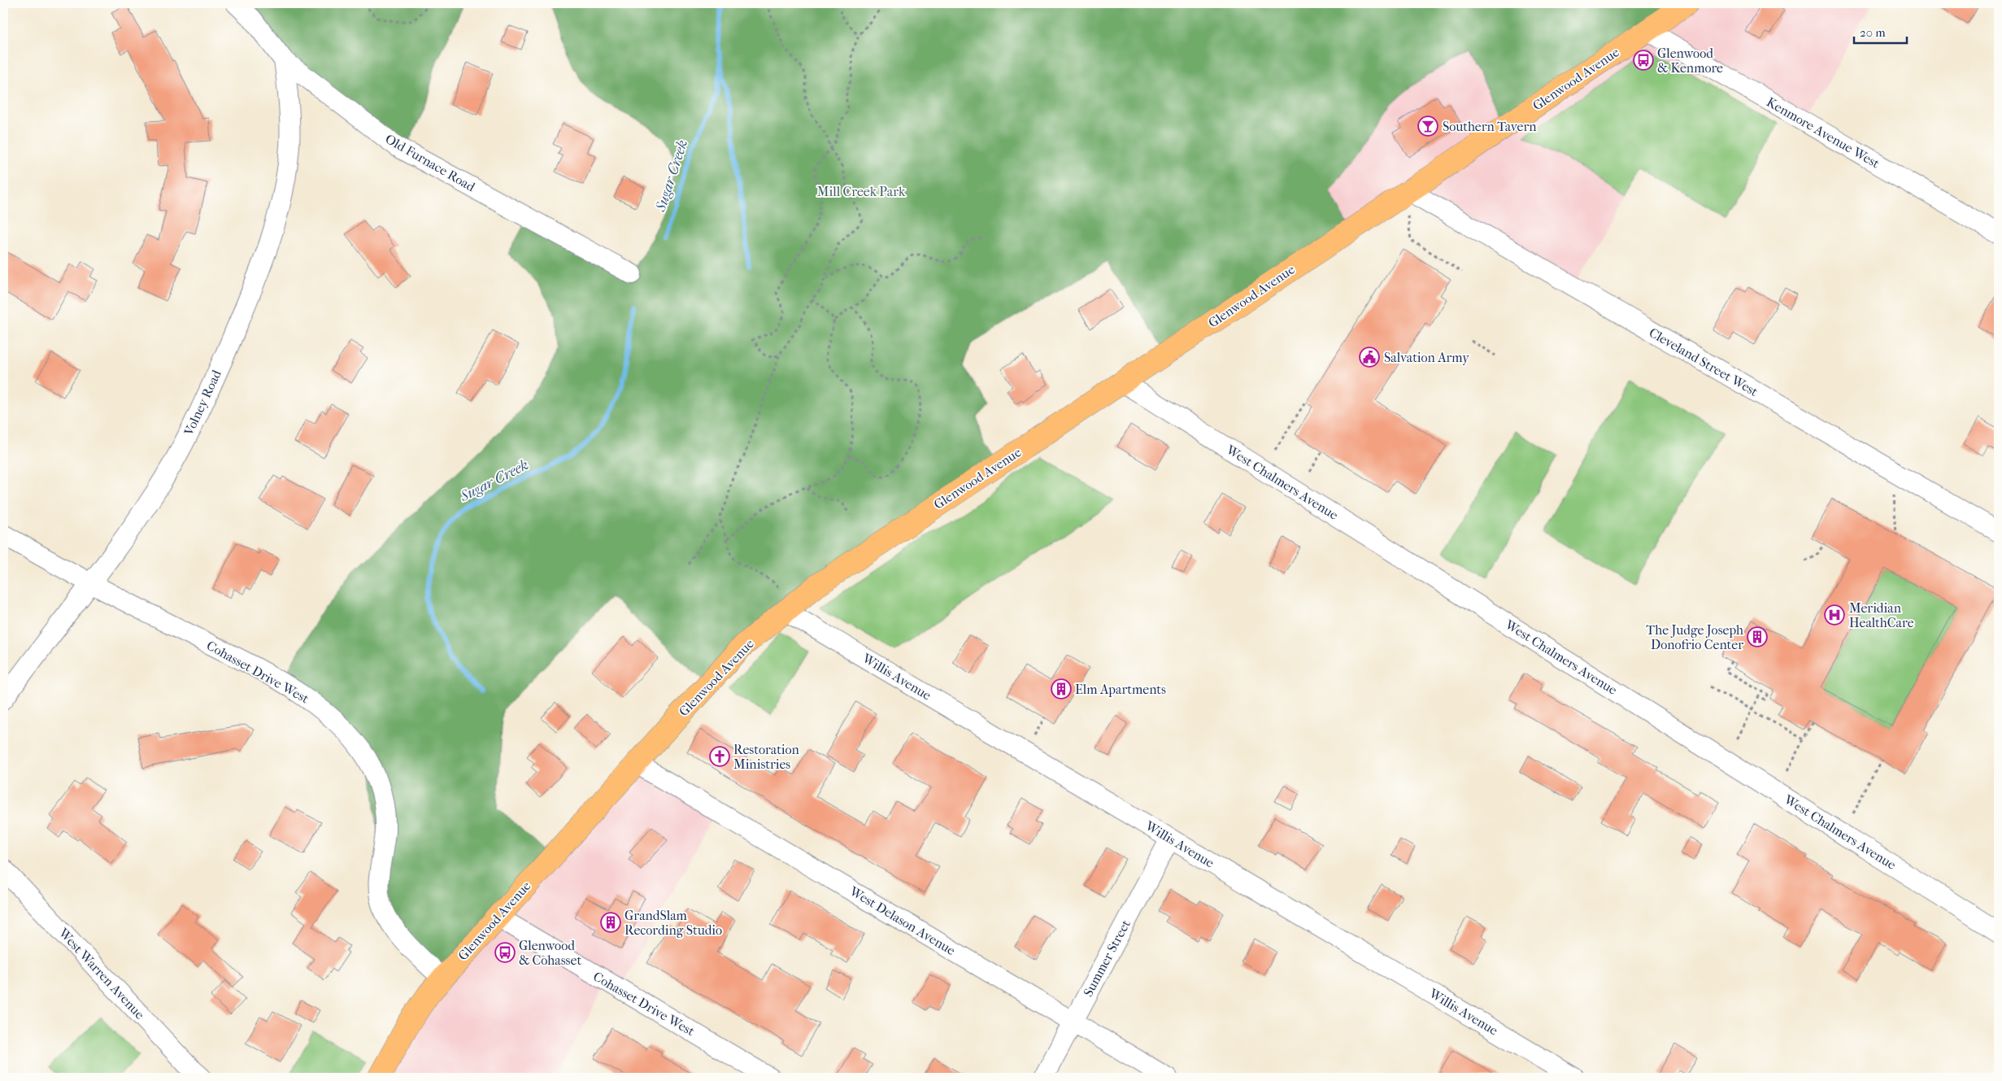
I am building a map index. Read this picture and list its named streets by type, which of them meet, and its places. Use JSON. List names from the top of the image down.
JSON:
{
  "streets": {
    "main road": ["Glenwood Avenue"],
    "street": [
      "Kenmore Avenue West",
      "Old Furnace Road",
      "Cleveland Street West",
      "Volney Road",
      "West Chalmers Avenue",
      "Cohasset Drive West",
      "Willis Avenue",
      "West Delason Avenue",
      "Summer Street",
      "West Warren Avenue"
    ]
  },
  "crossings": [
    ["Glenwood Avenue", "Kenmore Avenue West"],
    ["Glenwood Avenue", "Cleveland Street West"],
    ["Glenwood Avenue", "West Chalmers Avenue"],
    ["Glenwood Avenue", "Cohasset Drive West"],
    ["Glenwood Avenue", "Willis Avenue"],
    ["Glenwood Avenue", "West Delason Avenue"],
    ["Old Furnace Road", "Volney Road"],
    ["Volney Road", "Cohasset Drive West"],
    ["Willis Avenue", "Summer Street"],
    ["West Delason Avenue", "Summer Street"]
  ],
  "water": ["Sugar Creek"],
  "parks": ["Mill Creek Park"],
  "places": {
    "bus stop": ["Glenwood & Kenmore", "Glenwood & Cohasset"],
    "bar": ["Southern Tavern"],
    "public building": ["Salvation Army"],
    "hospital": ["Meridian HealthCare"],
    "building": ["The Judge Joseph Donofrio Center", "Elm Apartments", "GrandSlam Recording Studio"],
    "church": ["Restoration Ministries"]
  },
  "scale_bar": "20 m"
}
